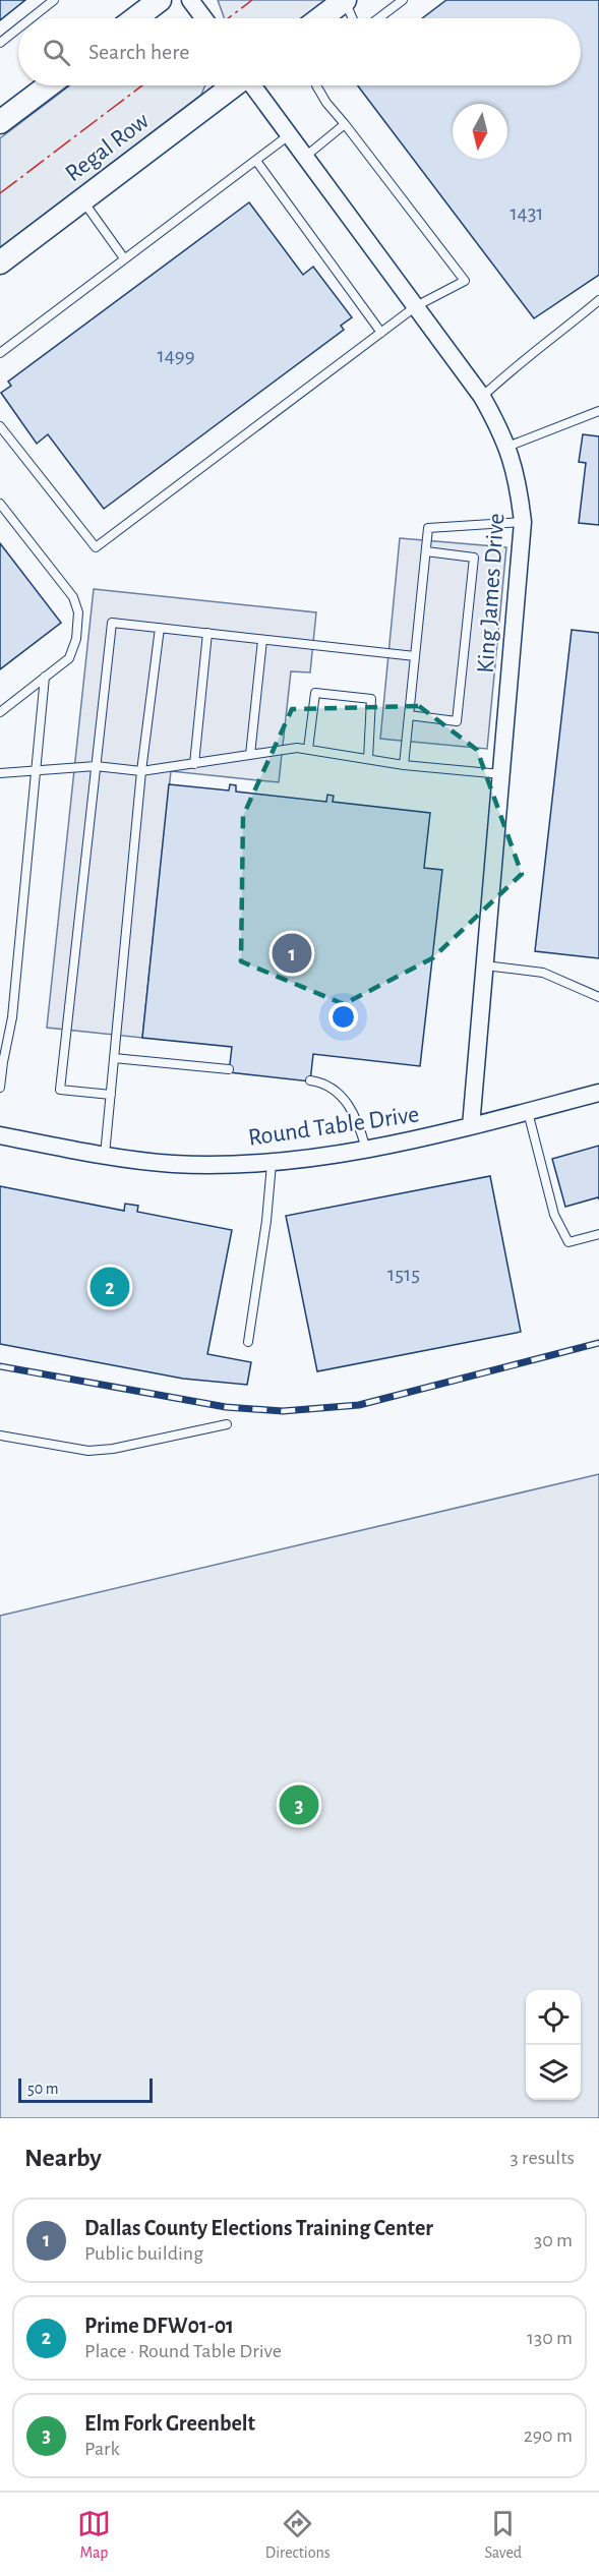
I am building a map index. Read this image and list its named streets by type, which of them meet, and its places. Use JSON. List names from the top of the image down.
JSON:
{
  "streets": {
    "main road": ["Regal Row"],
    "street": ["King James Drive", "Round Table Drive"]
  },
  "crossings": [
    ["King James Drive", "Round Table Drive"]
  ],
  "house_numbers": ["1431", "1499", "1515"],
  "scale_bar": "50 m",
  "north": "bottom",
  "page": {
    "search": "Search here",
    "pins": ["1", "2", "3"],
    "scale": "50 m",
    "heading": ["Nearby", "3 results"],
    "list": [
      {
        "mark": "1",
        "name": "Dallas County Elections Training Center",
        "note": "Public building",
        "value": "30 m"
      },
      {
        "mark": "2",
        "name": "Prime DFW01-01",
        "note": "Place · Round Table Drive",
        "value": "130 m"
      },
      {
        "mark": "3",
        "name": "Elm Fork Greenbelt",
        "note": "Park",
        "value": "290 m"
      }
    ],
    "nav": ["Map", "Directions", "Saved"]
  }
}
